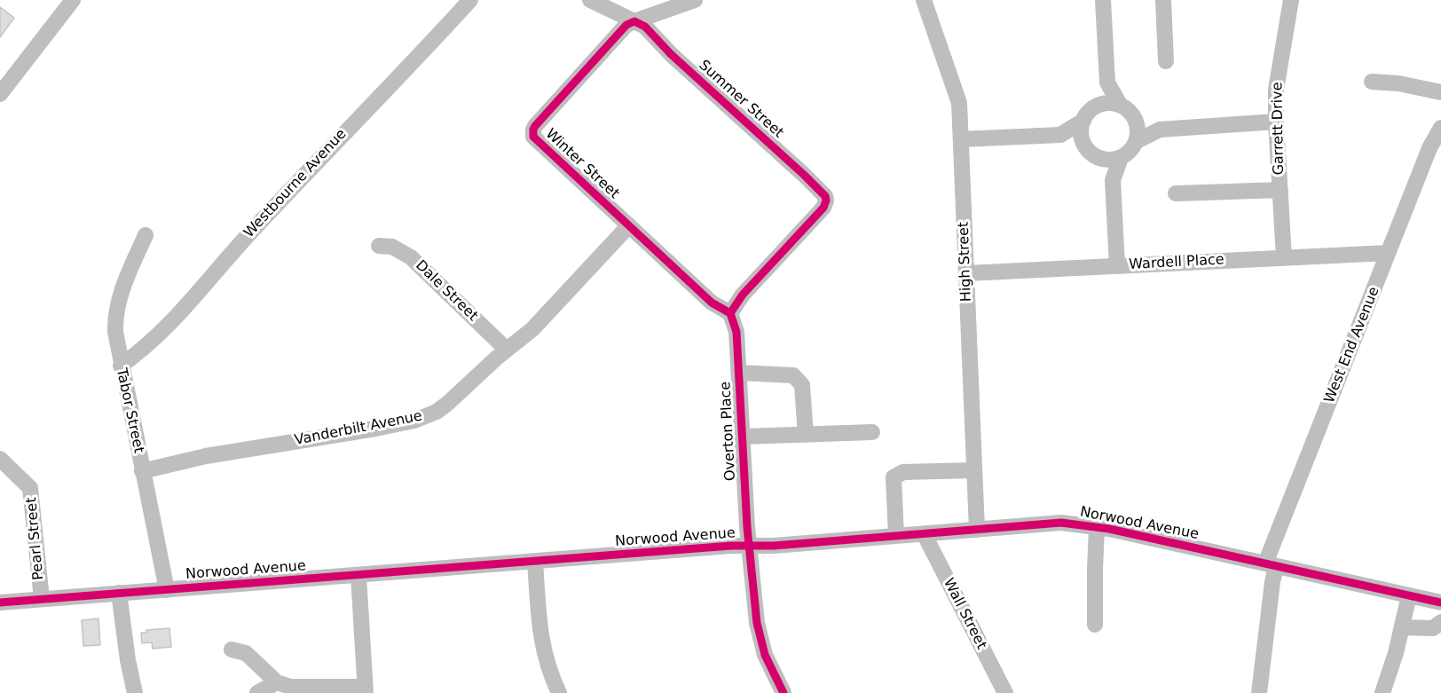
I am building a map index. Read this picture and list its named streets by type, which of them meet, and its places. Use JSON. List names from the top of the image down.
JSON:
{
  "streets": {
    "street": [
      "Summer Street",
      "Garrett Drive",
      "Winter Street",
      "Westbourne Avenue",
      "High Street",
      "Wardell Place",
      "Dale Street",
      "West End Avenue",
      "Tabor Street",
      "Vanderbilt Avenue",
      "Overton Place",
      "Norwood Avenue",
      "Pearl Street",
      "Wall Street"
    ]
  },
  "crossings": [
    ["Summer Street", "Winter Street"],
    ["Summer Street", "Overton Place"],
    ["Garrett Drive", "Wardell Place"],
    ["Winter Street", "Vanderbilt Avenue"],
    ["Winter Street", "Overton Place"],
    ["Westbourne Avenue", "Tabor Street"],
    ["High Street", "Wardell Place"],
    ["High Street", "Norwood Avenue"],
    ["Wardell Place", "West End Avenue"],
    ["Dale Street", "Vanderbilt Avenue"],
    ["West End Avenue", "Norwood Avenue"],
    ["Tabor Street", "Vanderbilt Avenue"],
    ["Tabor Street", "Norwood Avenue"],
    ["Overton Place", "Norwood Avenue"],
    ["Norwood Avenue", "Pearl Street"],
    ["Norwood Avenue", "Wall Street"]
  ]
}
